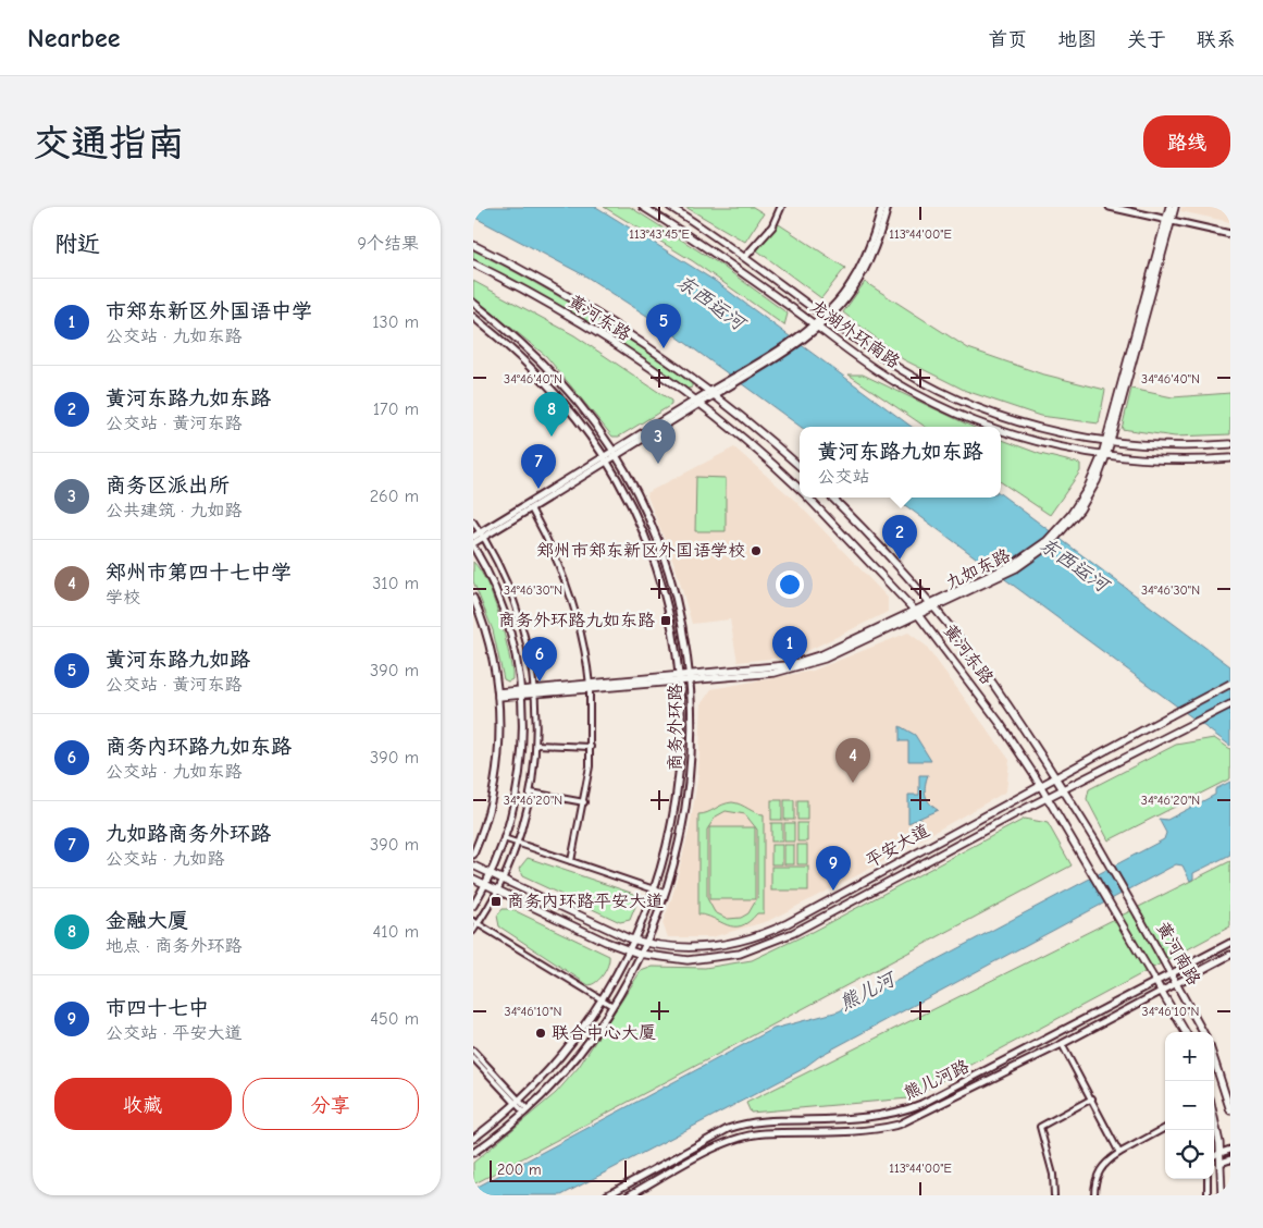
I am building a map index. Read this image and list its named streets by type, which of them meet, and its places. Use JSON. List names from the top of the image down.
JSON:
{
  "streets": {
    "main road": [
      "黄河东路",
      "龙湖外环南路",
      "九如东路",
      "平安大道",
      "黄河南路"
    ],
    "street": ["商务外环路", "熊儿河路"]
  },
  "crossings": [
    ["黄河东路", "九如东路"],
    ["黄河东路", "平安大道"],
    ["黄河东路", "黄河南路"],
    ["龙湖外环南路", "九如东路"],
    ["九如东路", "商务外环路"],
    ["商务外环路", "平安大道"],
    ["黄河南路", "熊儿河路"]
  ],
  "water": ["东西运河", "熊儿河"],
  "places": {
    "other": ["郑州市郑东新区外国语学校", "联合中心大厦"],
    "transit": ["商务外环路九如东路", "商务内环路平安大道"]
  },
  "scale_bar": "200 m",
  "page": {
    "header": "Nearbee",
    "nav": [
      "首页",
      "地图",
      "关于",
      "联系"
    ],
    "buttons": [
      "路线",
      ["收藏", "分享"]
    ],
    "title": "交通指南",
    "heading": ["附近", "9个结果"],
    "list": [
      {
        "mark": "1",
        "name": "市郑东新区外国语中学",
        "note": "公交站 · 九如东路",
        "value": "130 m"
      },
      {
        "mark": "2",
        "name": "黄河东路九如东路",
        "note": "公交站 · 黄河东路",
        "value": "170 m"
      },
      {
        "mark": "3",
        "name": "商务区派出所",
        "note": "公共建筑 · 九如路",
        "value": "260 m"
      },
      {
        "mark": "4",
        "name": "郑州市第四十七中学",
        "note": "学校",
        "value": "310 m"
      },
      {
        "mark": "5",
        "name": "黄河东路九如路",
        "note": "公交站 · 黄河东路",
        "value": "390 m"
      },
      {
        "mark": "6",
        "name": "商务内环路九如东路",
        "note": "公交站 · 九如东路",
        "value": "390 m"
      },
      {
        "mark": "7",
        "name": "九如路商务外环路",
        "note": "公交站 · 九如路",
        "value": "390 m"
      },
      {
        "mark": "8",
        "name": "金融大厦",
        "note": "地点 · 商务外环路",
        "value": "410 m"
      },
      {
        "mark": "9",
        "name": "市四十七中",
        "note": "公交站 · 平安大道",
        "value": "450 m"
      }
    ],
    "pins": [
      "5",
      "8",
      "3",
      "7",
      "2",
      "1",
      "6",
      "4",
      "9"
    ],
    "popup": ["黄河东路九如东路", "公交站"],
    "map_buttons": ["+", "−"],
    "scale": "200 m"
  },
  "coordinates": [
    "113°43'45\"E",
    "113°44'00\"E",
    "34°46'40\"N",
    "34°46'30\"N",
    "34°46'20\"N",
    "34°46'10\"N"
  ]
}
